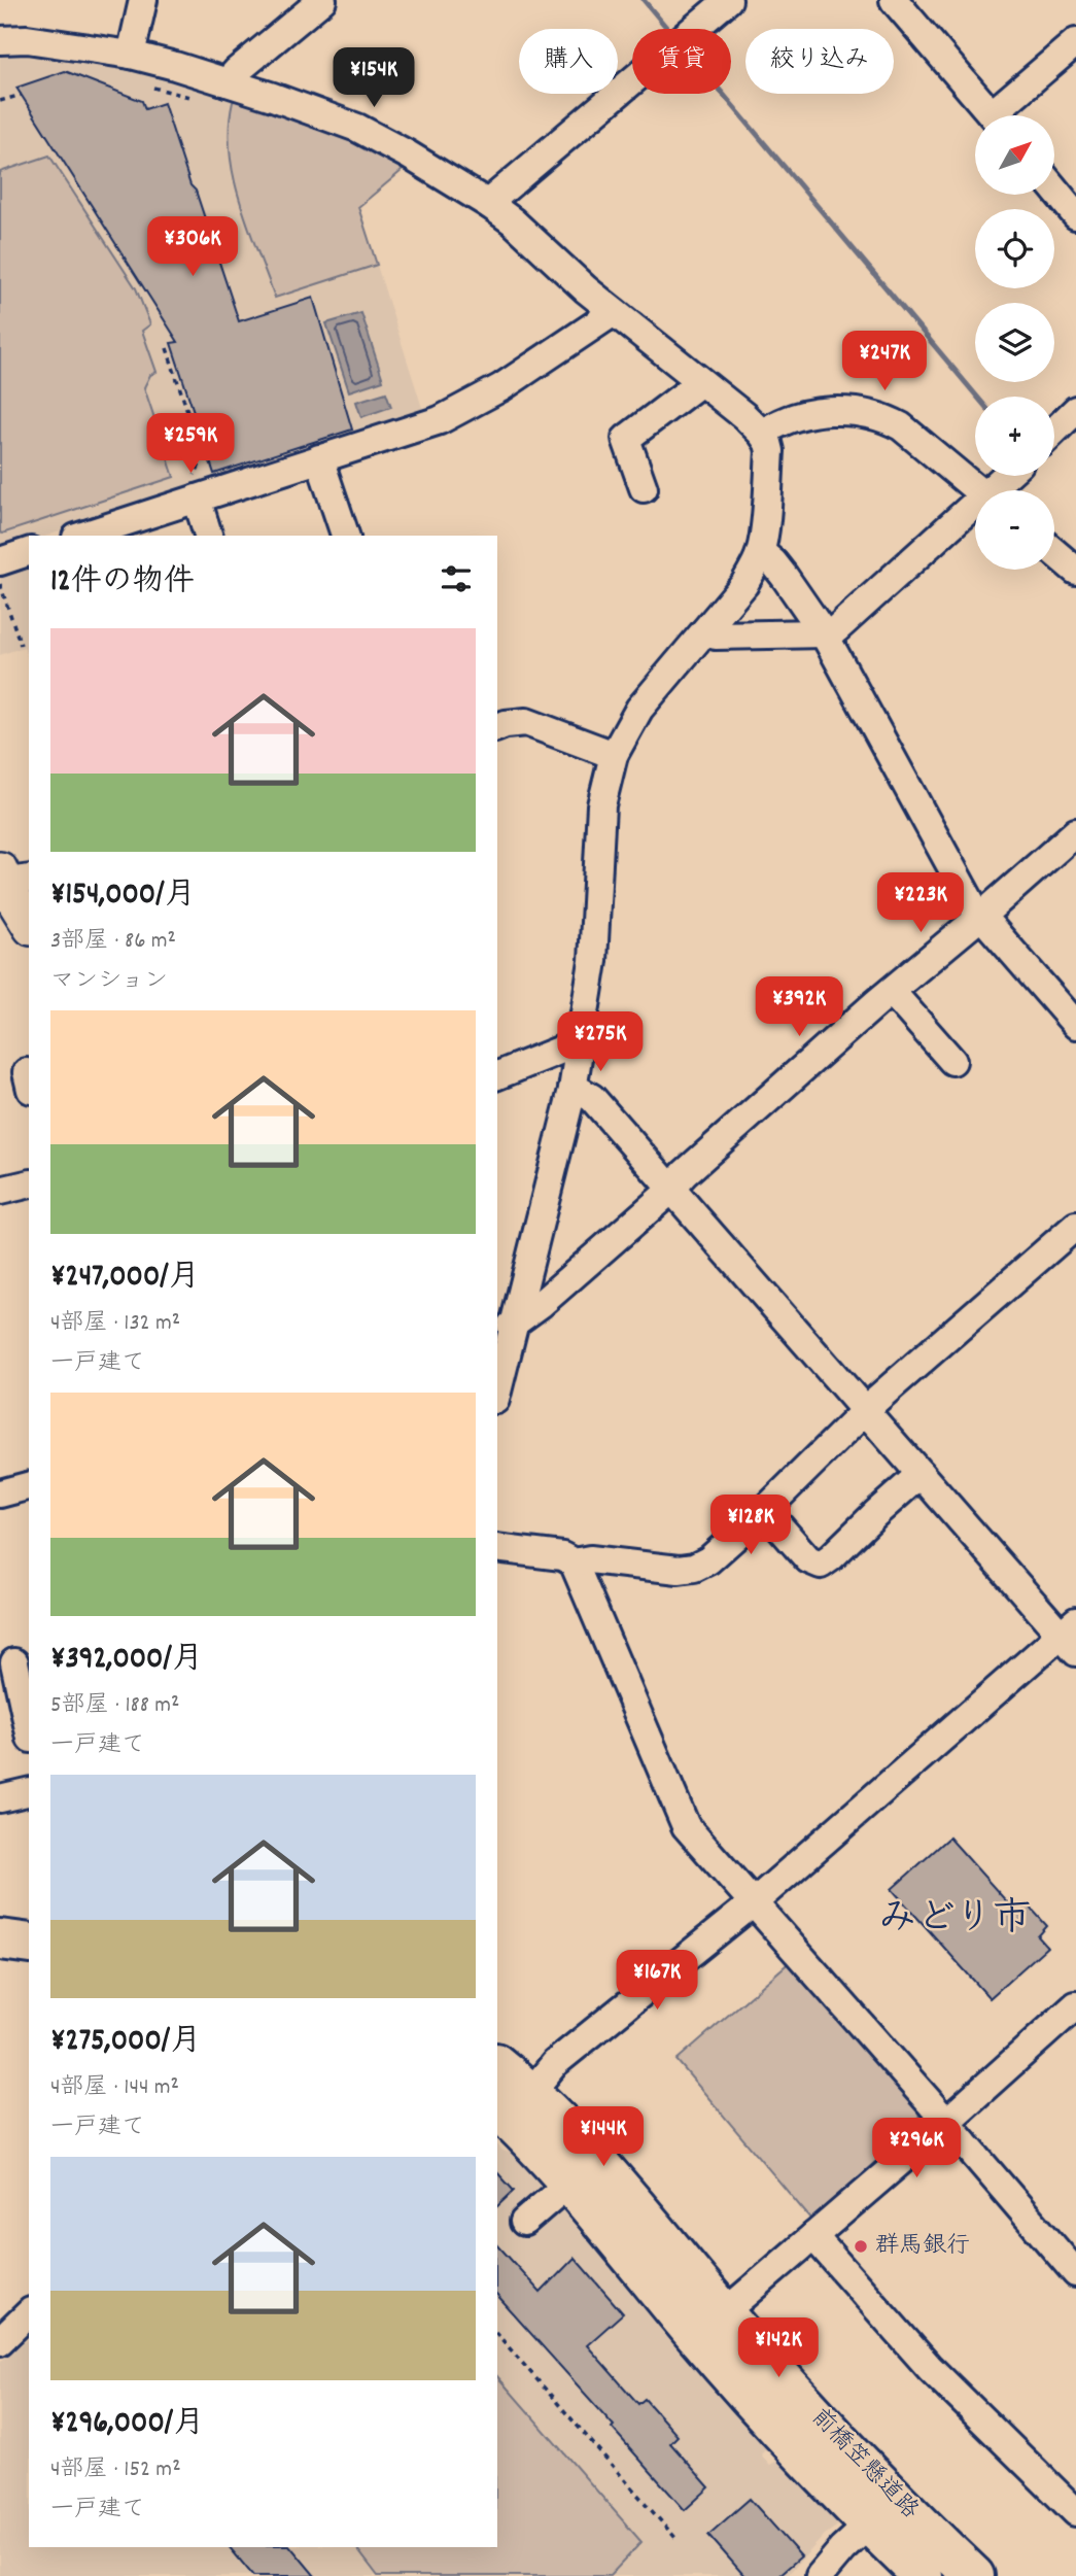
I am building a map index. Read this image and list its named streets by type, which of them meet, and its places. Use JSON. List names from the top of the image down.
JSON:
{
  "streets": {
    "highway": ["前橋笠懸道路"]
  },
  "districts": ["みどり市"],
  "places": ["群馬銀行"],
  "north": "top right",
  "page": {
    "chip": ["購入", "賃貸", "絞り込み"],
    "price": [
      "¥154K",
      "¥306K",
      "¥247K",
      "¥259K",
      "¥223K",
      "¥392K",
      "¥275K",
      "¥128K",
      "¥167K",
      "¥144K",
      "¥296K",
      "¥142K"
    ],
    "map_buttons": ["+", "−"],
    "heading": "12件の物件",
    "list": [
      {
        "name": "¥154,000/月",
        "note": "3部屋 · 86 m² · マンション"
      },
      {
        "name": "¥247,000/月",
        "note": "4部屋 · 132 m² · 一戸建て"
      },
      {
        "name": "¥392,000/月",
        "note": "5部屋 · 188 m² · 一戸建て"
      },
      {
        "name": "¥275,000/月",
        "note": "4部屋 · 144 m² · 一戸建て"
      },
      {
        "name": "¥296,000/月",
        "note": "4部屋 · 152 m² · 一戸建て"
      }
    ]
  }
}
